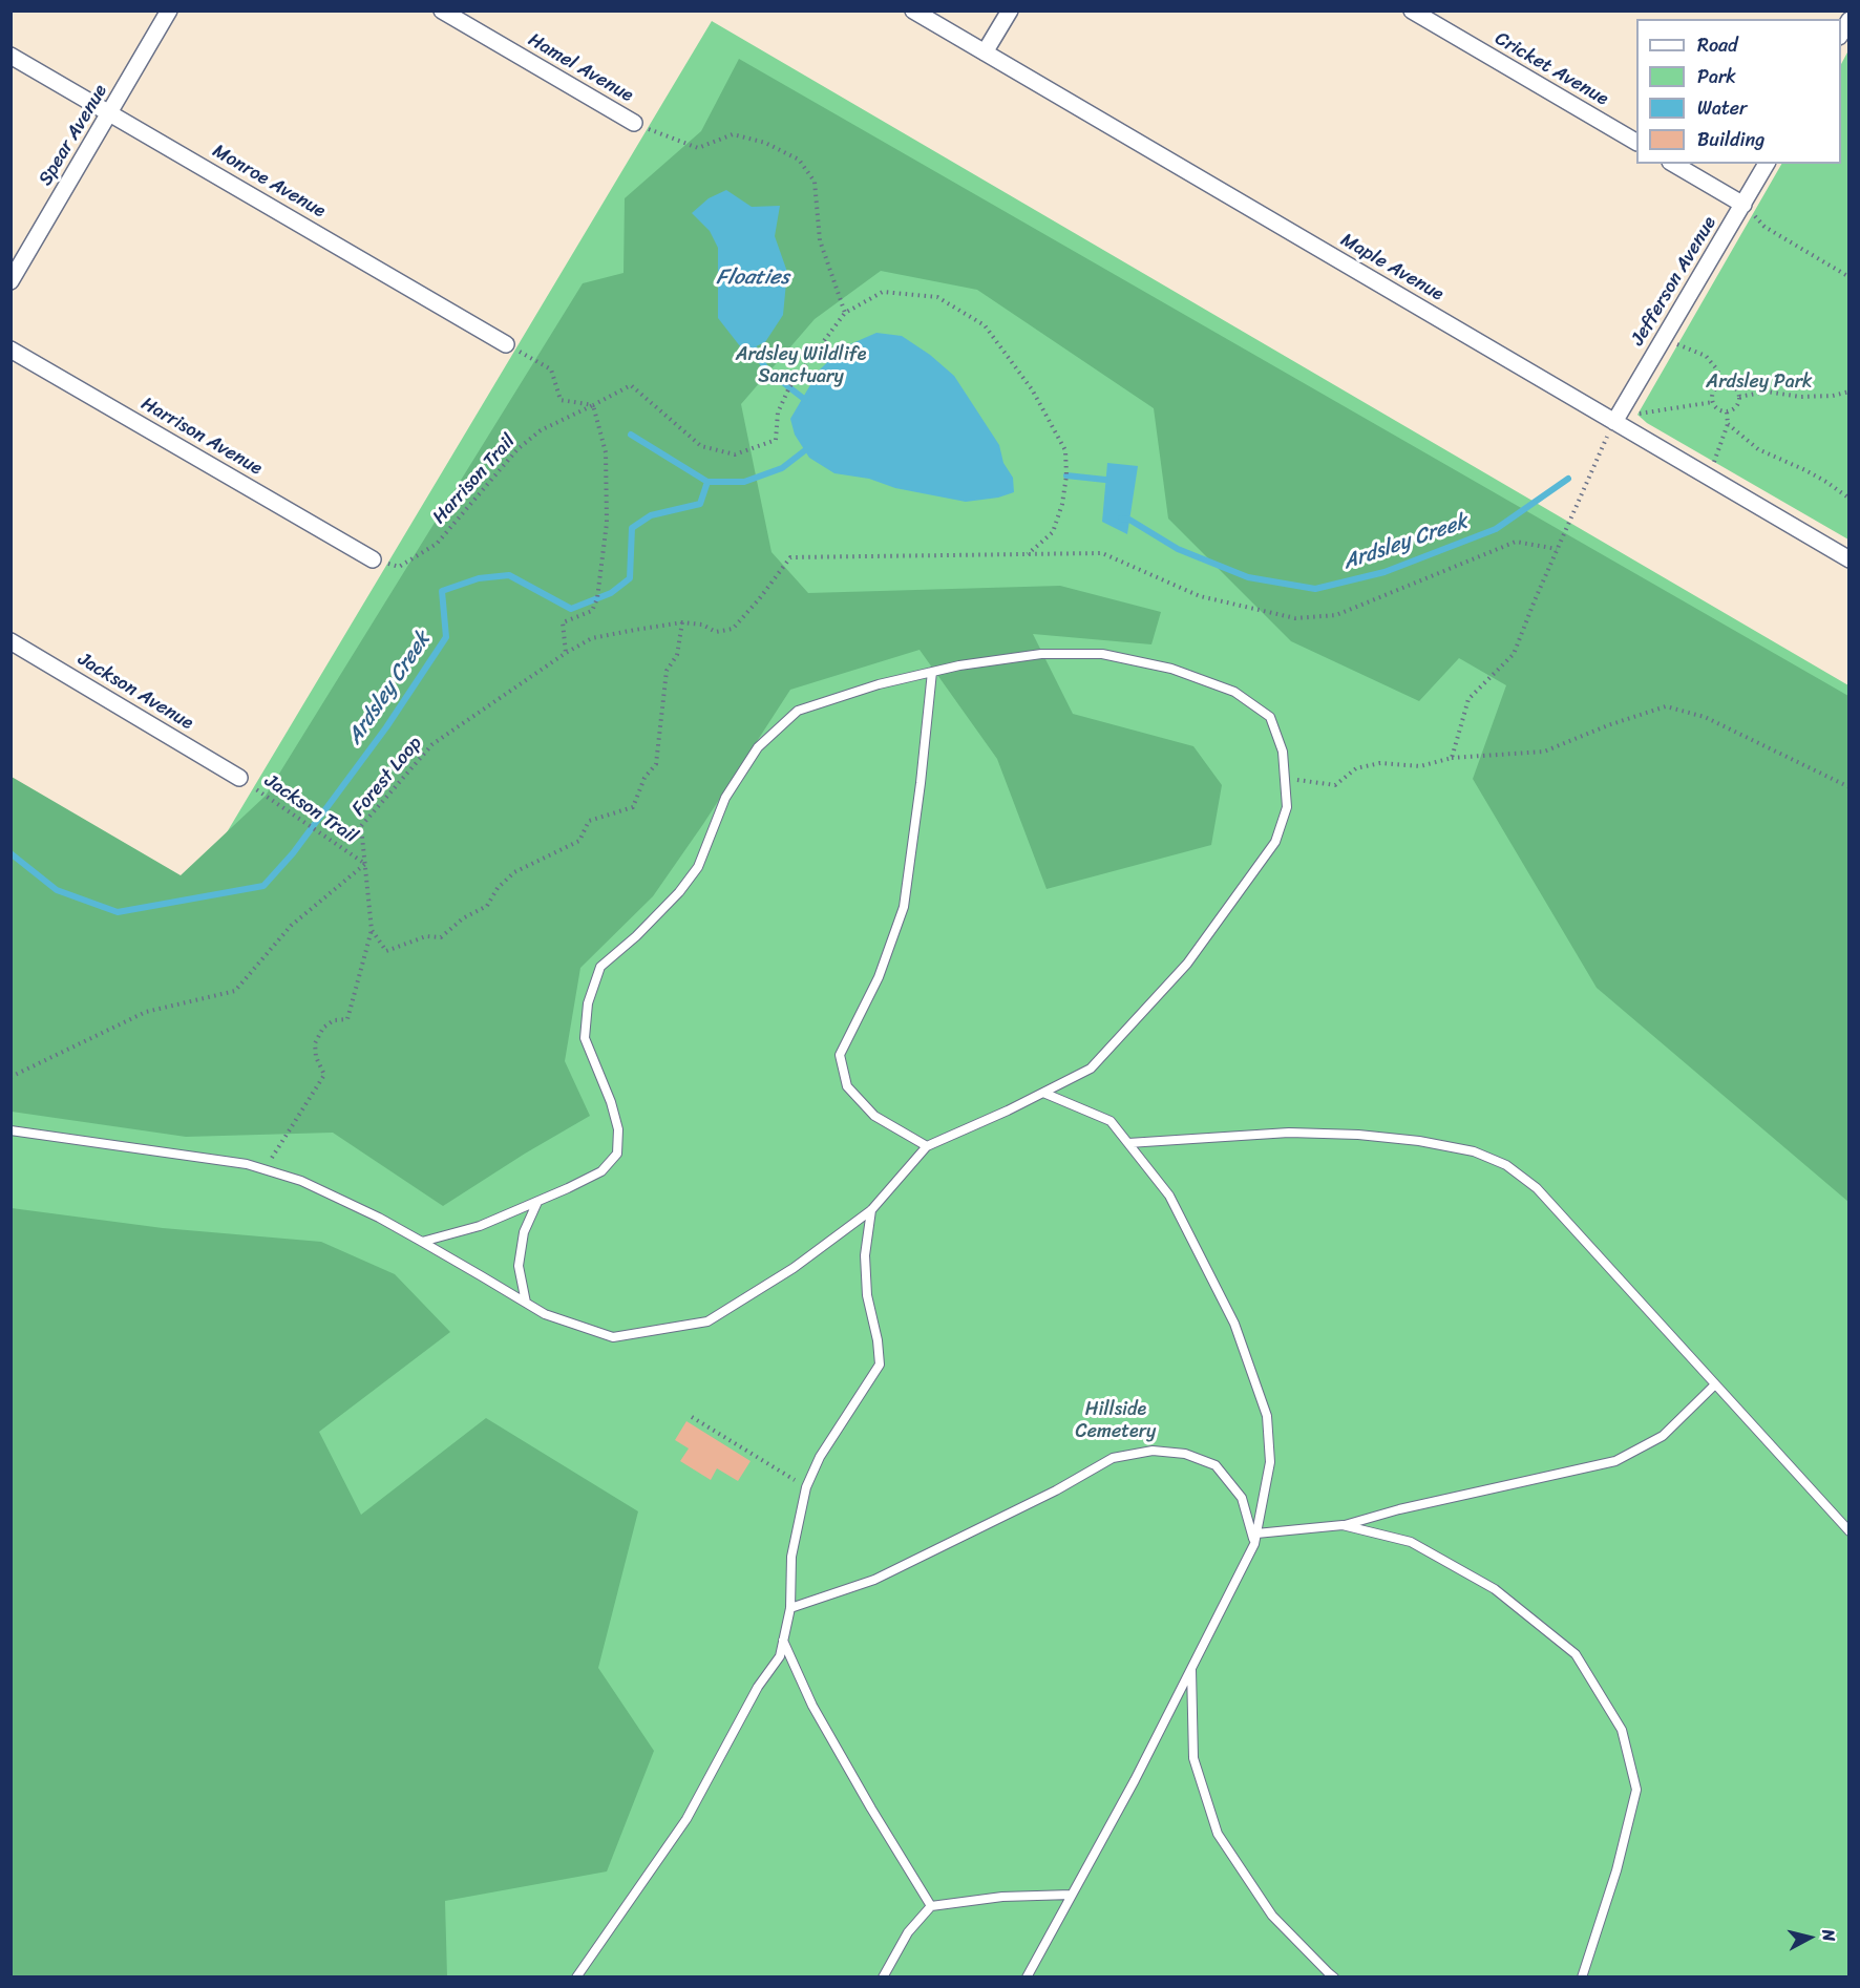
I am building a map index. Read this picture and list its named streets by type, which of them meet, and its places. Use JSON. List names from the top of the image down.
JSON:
{
  "streets": {
    "street": [
      "Hamel Avenue",
      "Cricket Avenue",
      "Spear Avenue",
      "Monroe Avenue",
      "Maple Avenue",
      "Jefferson Avenue",
      "Harrison Avenue",
      "Jackson Avenue"
    ],
    "path": ["Harrison Trail", "Forest Loop", "Jackson Trail"]
  },
  "crossings": [
    ["Spear Avenue", "Monroe Avenue"],
    ["Maple Avenue", "Jefferson Avenue"],
    ["Harrison Avenue", "Harrison Trail"],
    ["Jackson Avenue", "Jackson Trail"],
    ["Forest Loop", "Jackson Trail"]
  ],
  "water": ["Floaties", "Ardsley Creek"],
  "parks": ["Ardsley Wildlife Sanctuary", "Ardsley Park", "Hillside Cemetery"],
  "legend": [
    "Road",
    "Park",
    "Water",
    "Building"
  ],
  "north": "right"
}
